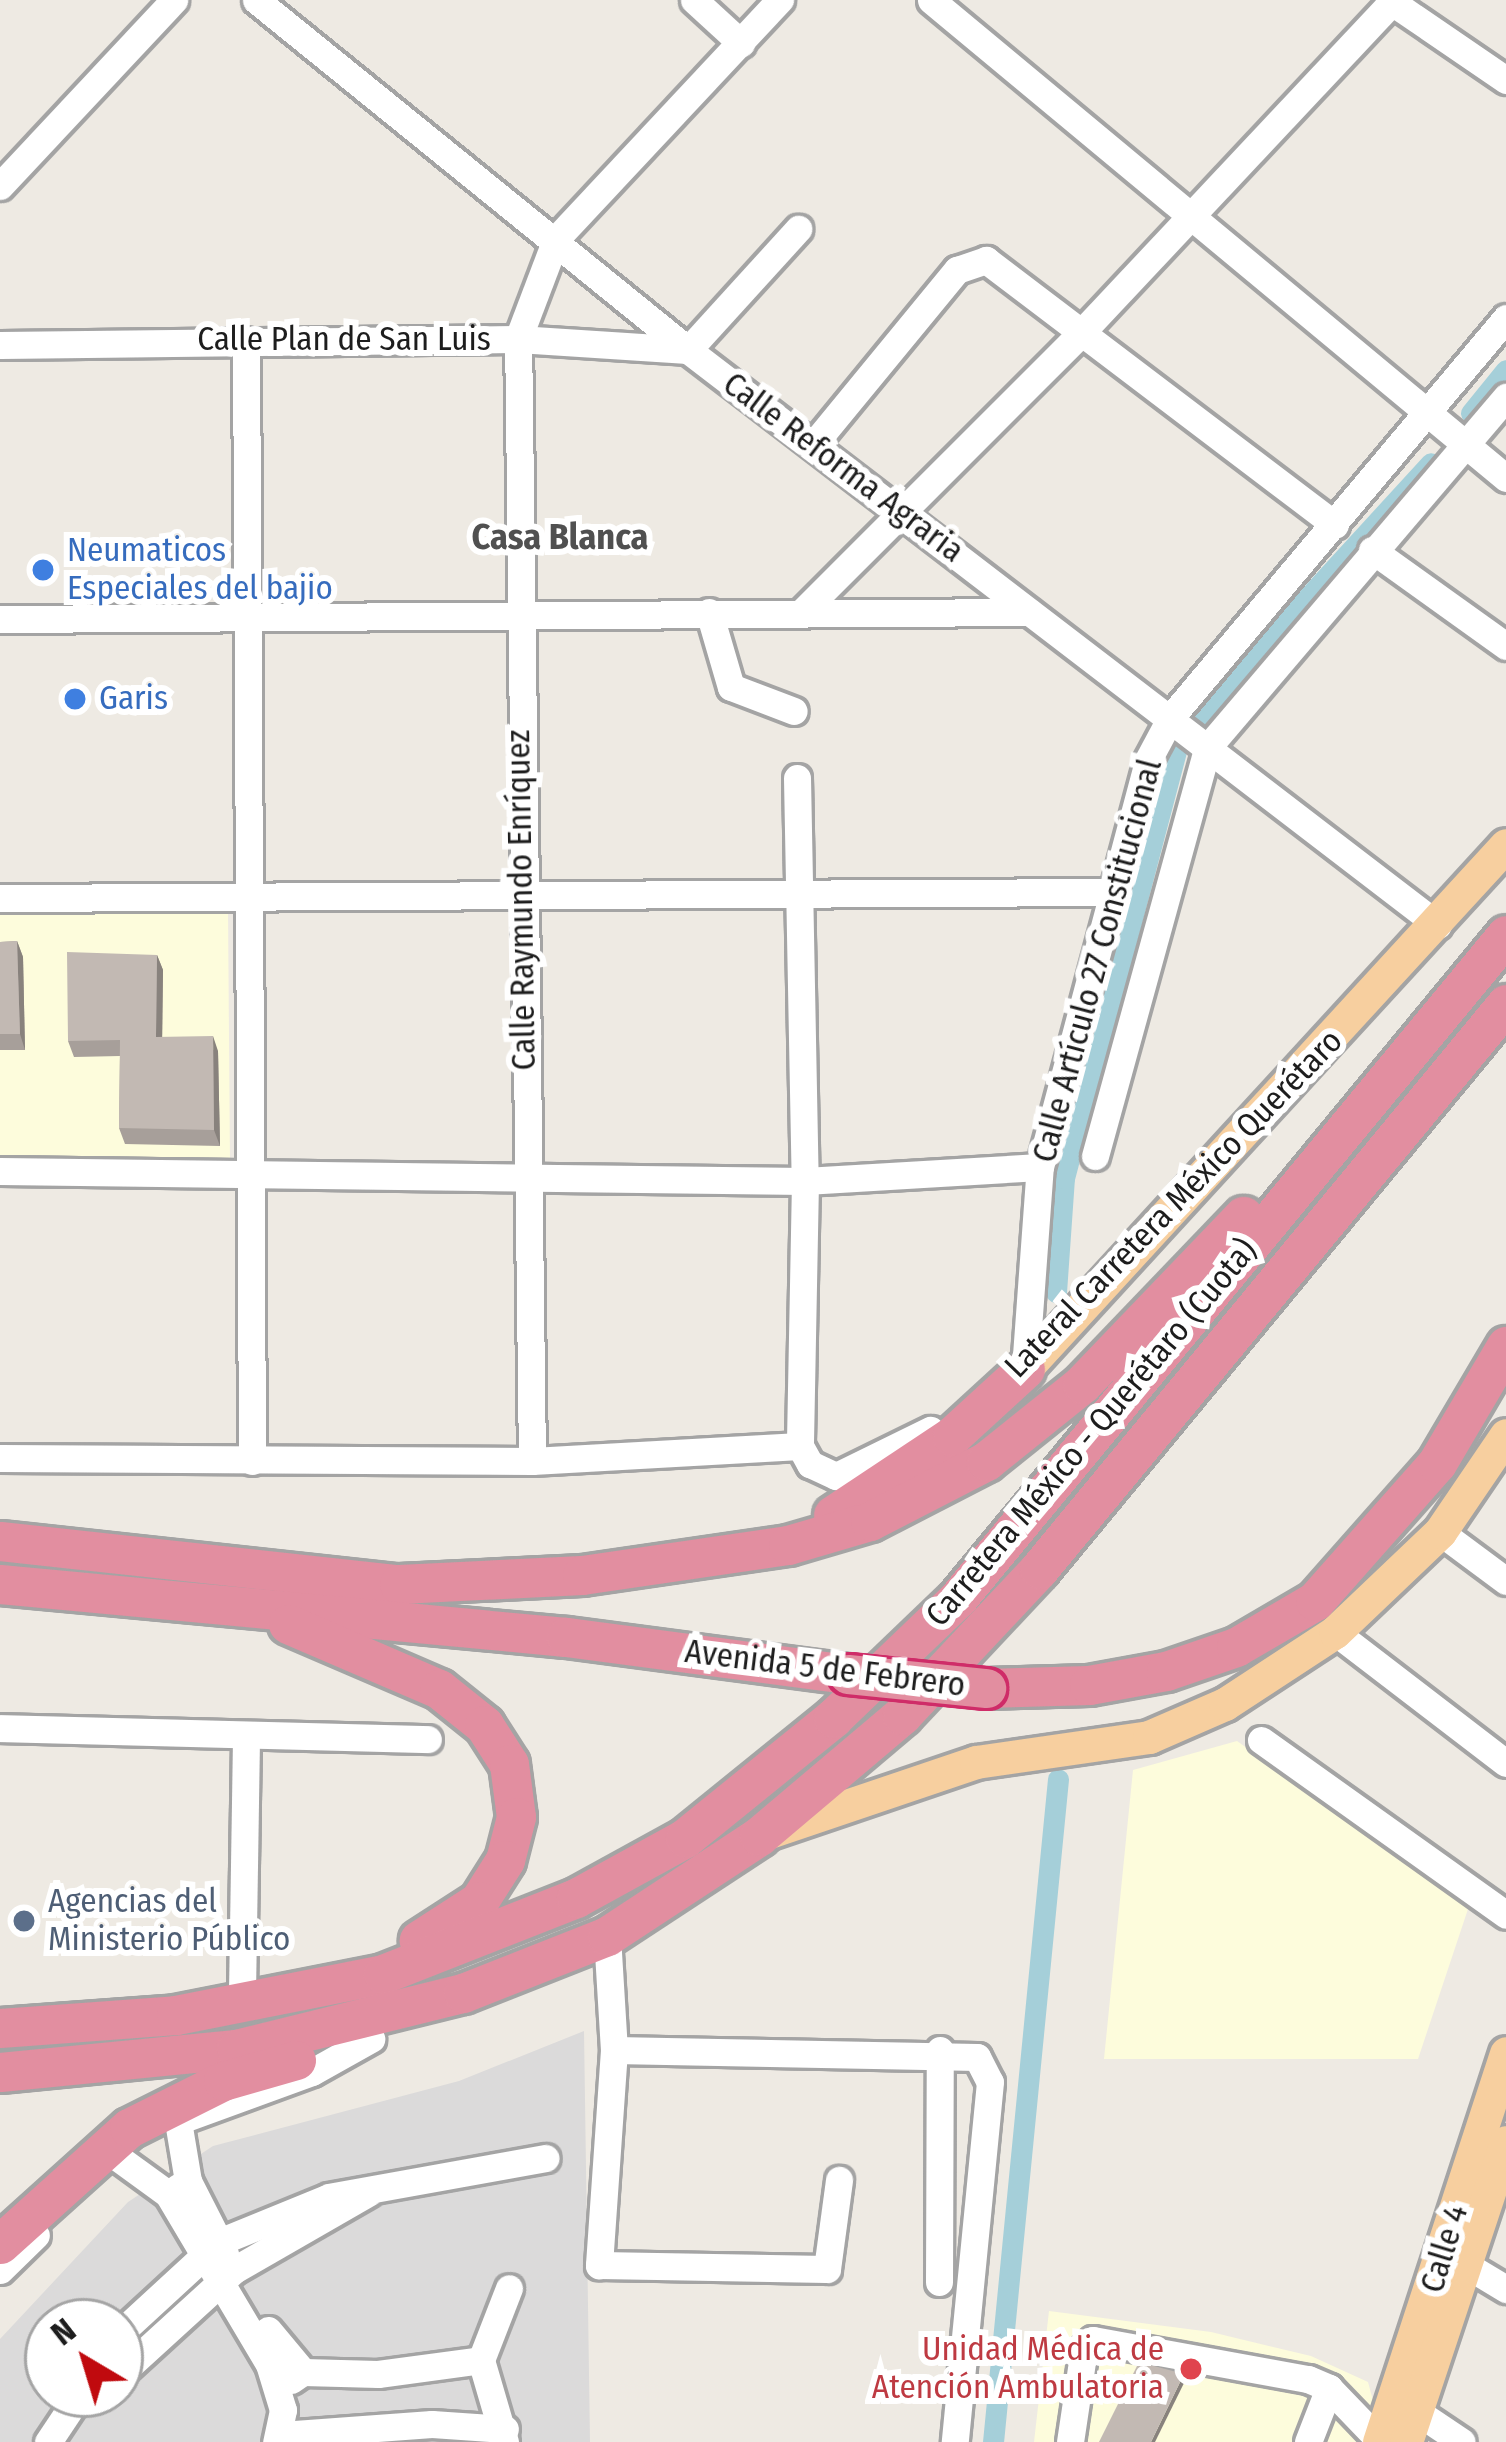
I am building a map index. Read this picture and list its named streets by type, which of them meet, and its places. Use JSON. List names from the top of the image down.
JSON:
{
  "streets": {
    "highway": ["Carretera México - Querétaro (Cuota)", "Avenida 5 de Febrero"],
    "main road": ["Lateral Carretera México Querétaro", "Calle 4"],
    "street": [
      "Calle Plan de San Luis",
      "Calle Reforma Agraria",
      "Calle Raymundo Enríquez",
      "Calle Artículo 27 Constitucional"
    ]
  },
  "crossings": [
    ["Calle Plan de San Luis", "Calle Reforma Agraria"],
    ["Calle Plan de San Luis", "Calle Raymundo Enríquez"],
    ["Calle Reforma Agraria", "Calle Artículo 27 Constitucional"],
    ["Calle Reforma Agraria", "Lateral Carretera México Querétaro"],
    ["Calle Artículo 27 Constitucional", "Lateral Carretera México Querétaro"]
  ],
  "districts": ["Casa Blanca"],
  "places": [
    "Neumaticos Especiales del bajio",
    "Garis",
    "Agencias del Ministerio Público",
    "Unidad Médica de Atención Ambulatoria"
  ],
  "north": "top left"
}
